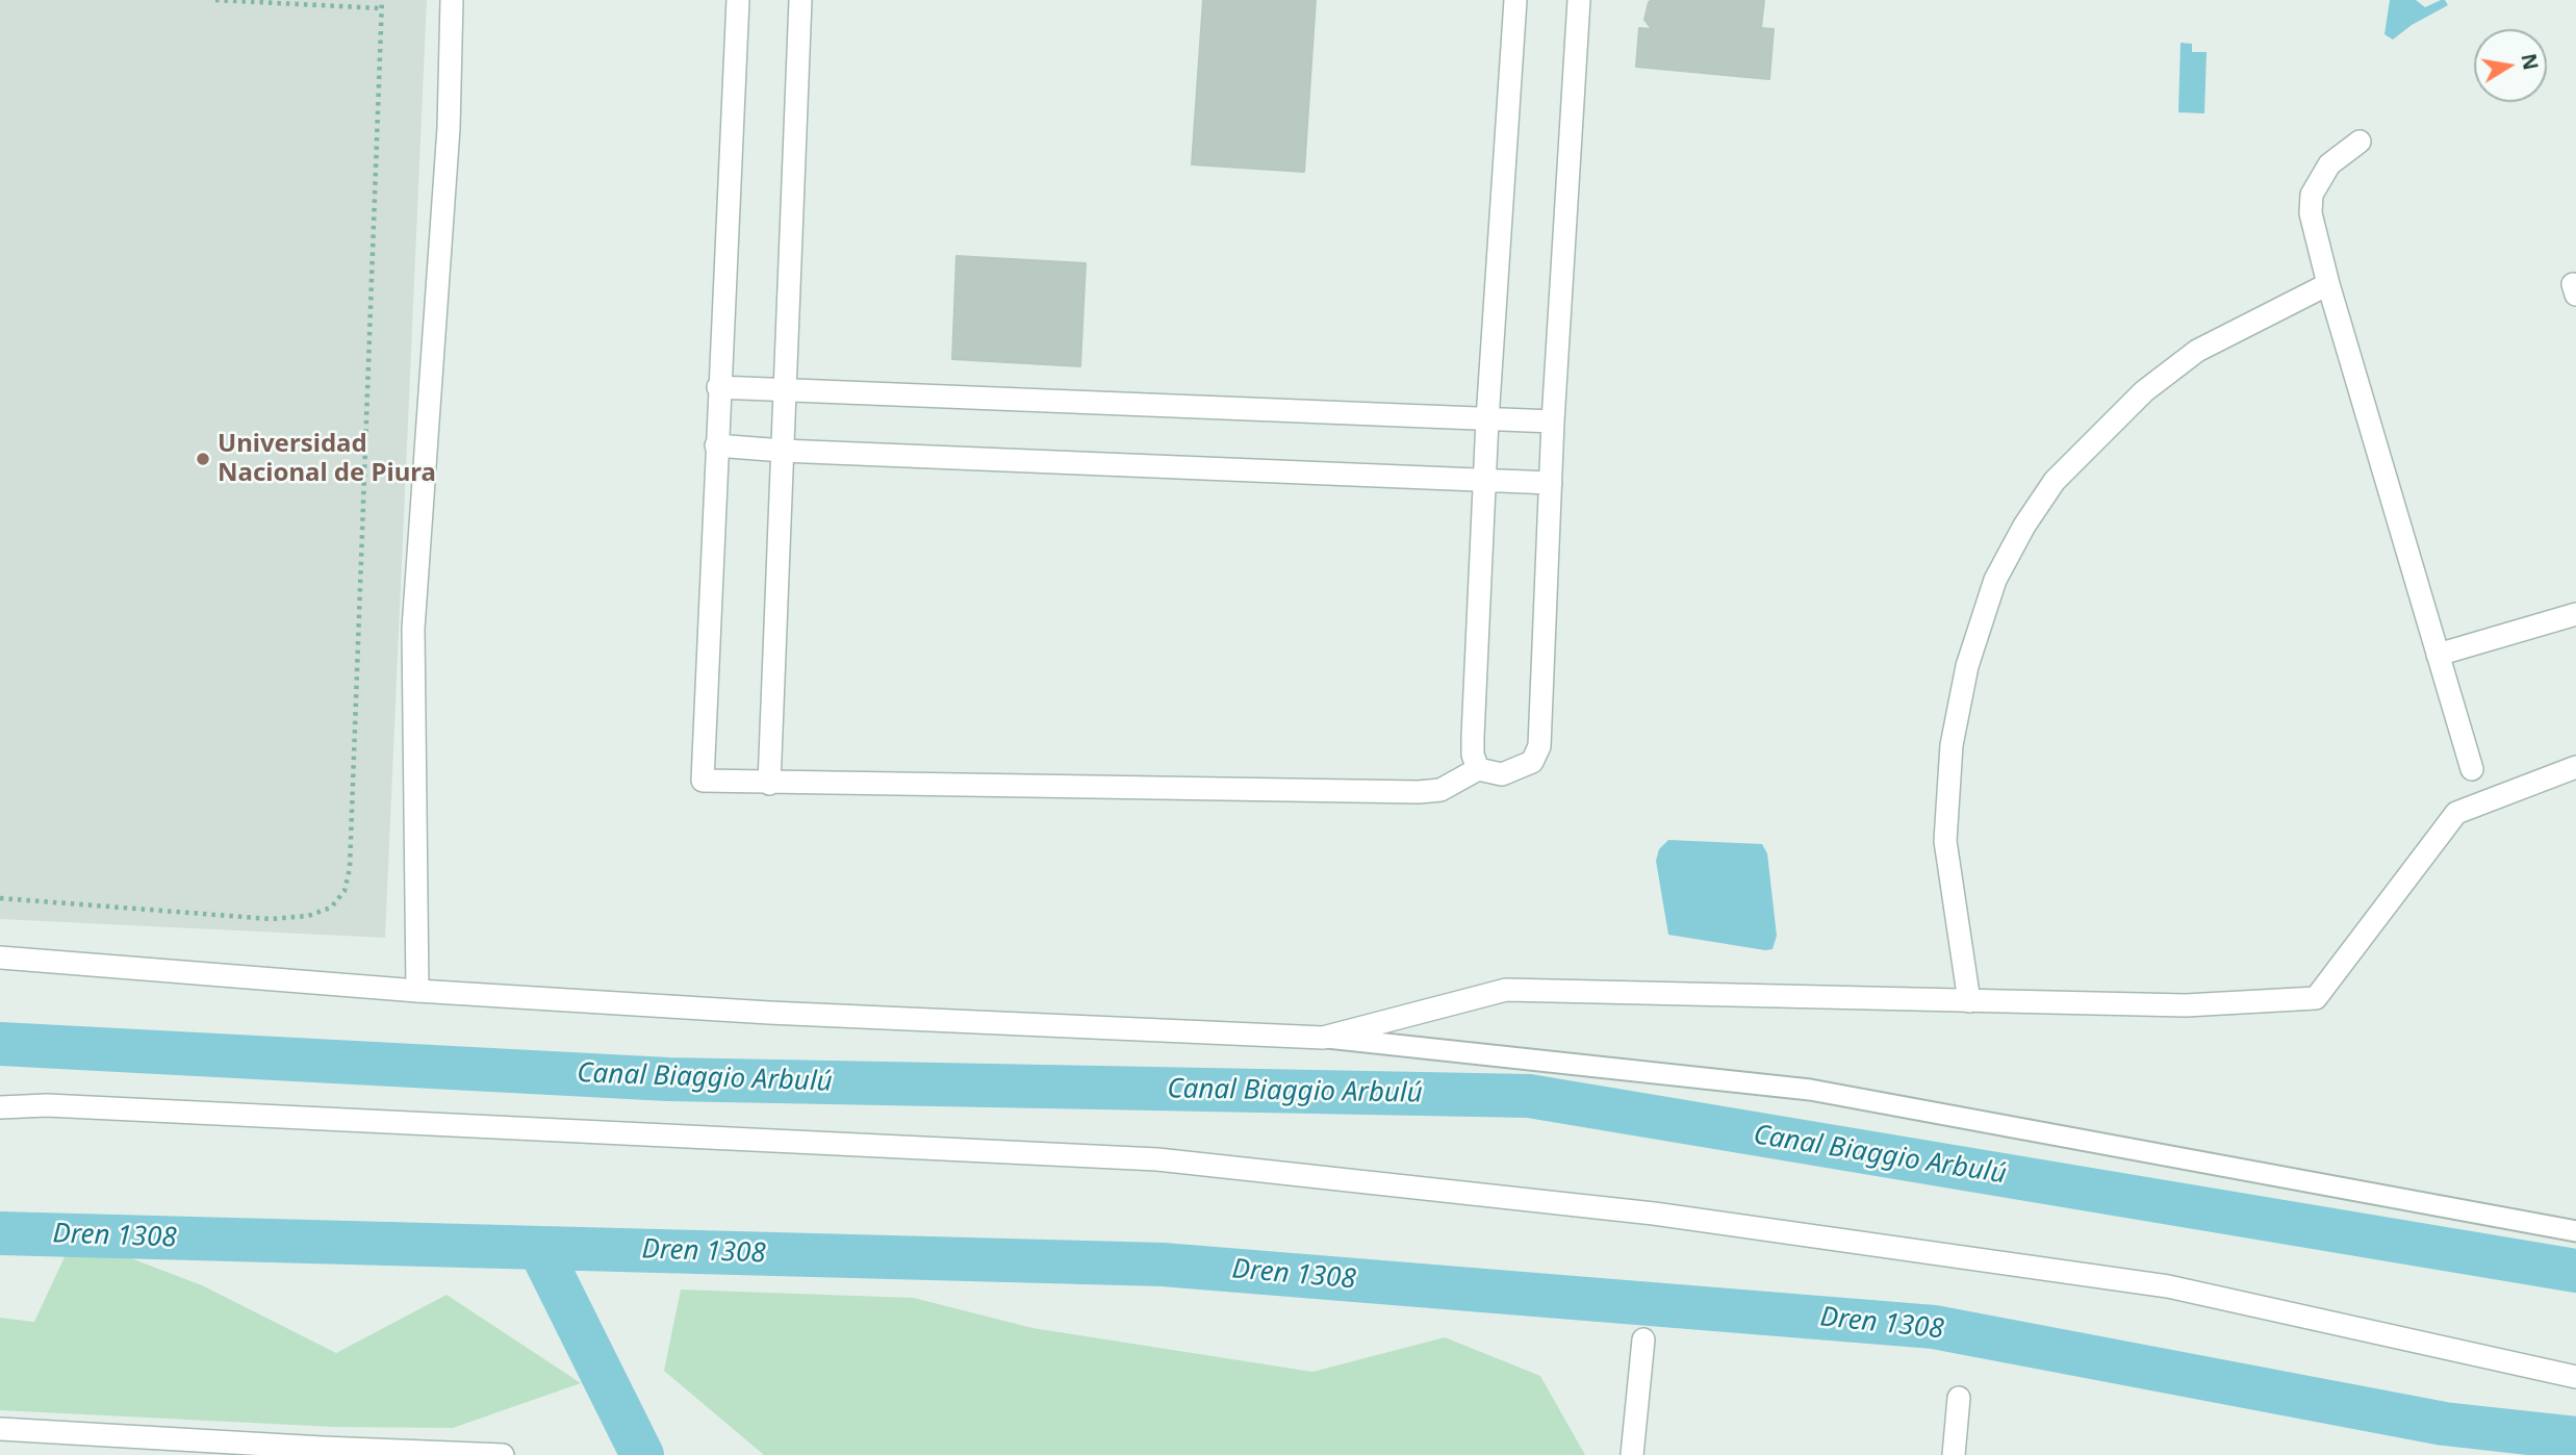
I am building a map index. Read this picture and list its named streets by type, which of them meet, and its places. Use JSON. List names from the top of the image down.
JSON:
{
  "water": ["Canal Biaggio Arbulú", "Dren 1308"],
  "places": ["Universidad Nacional de Piura"],
  "north": "right"
}
